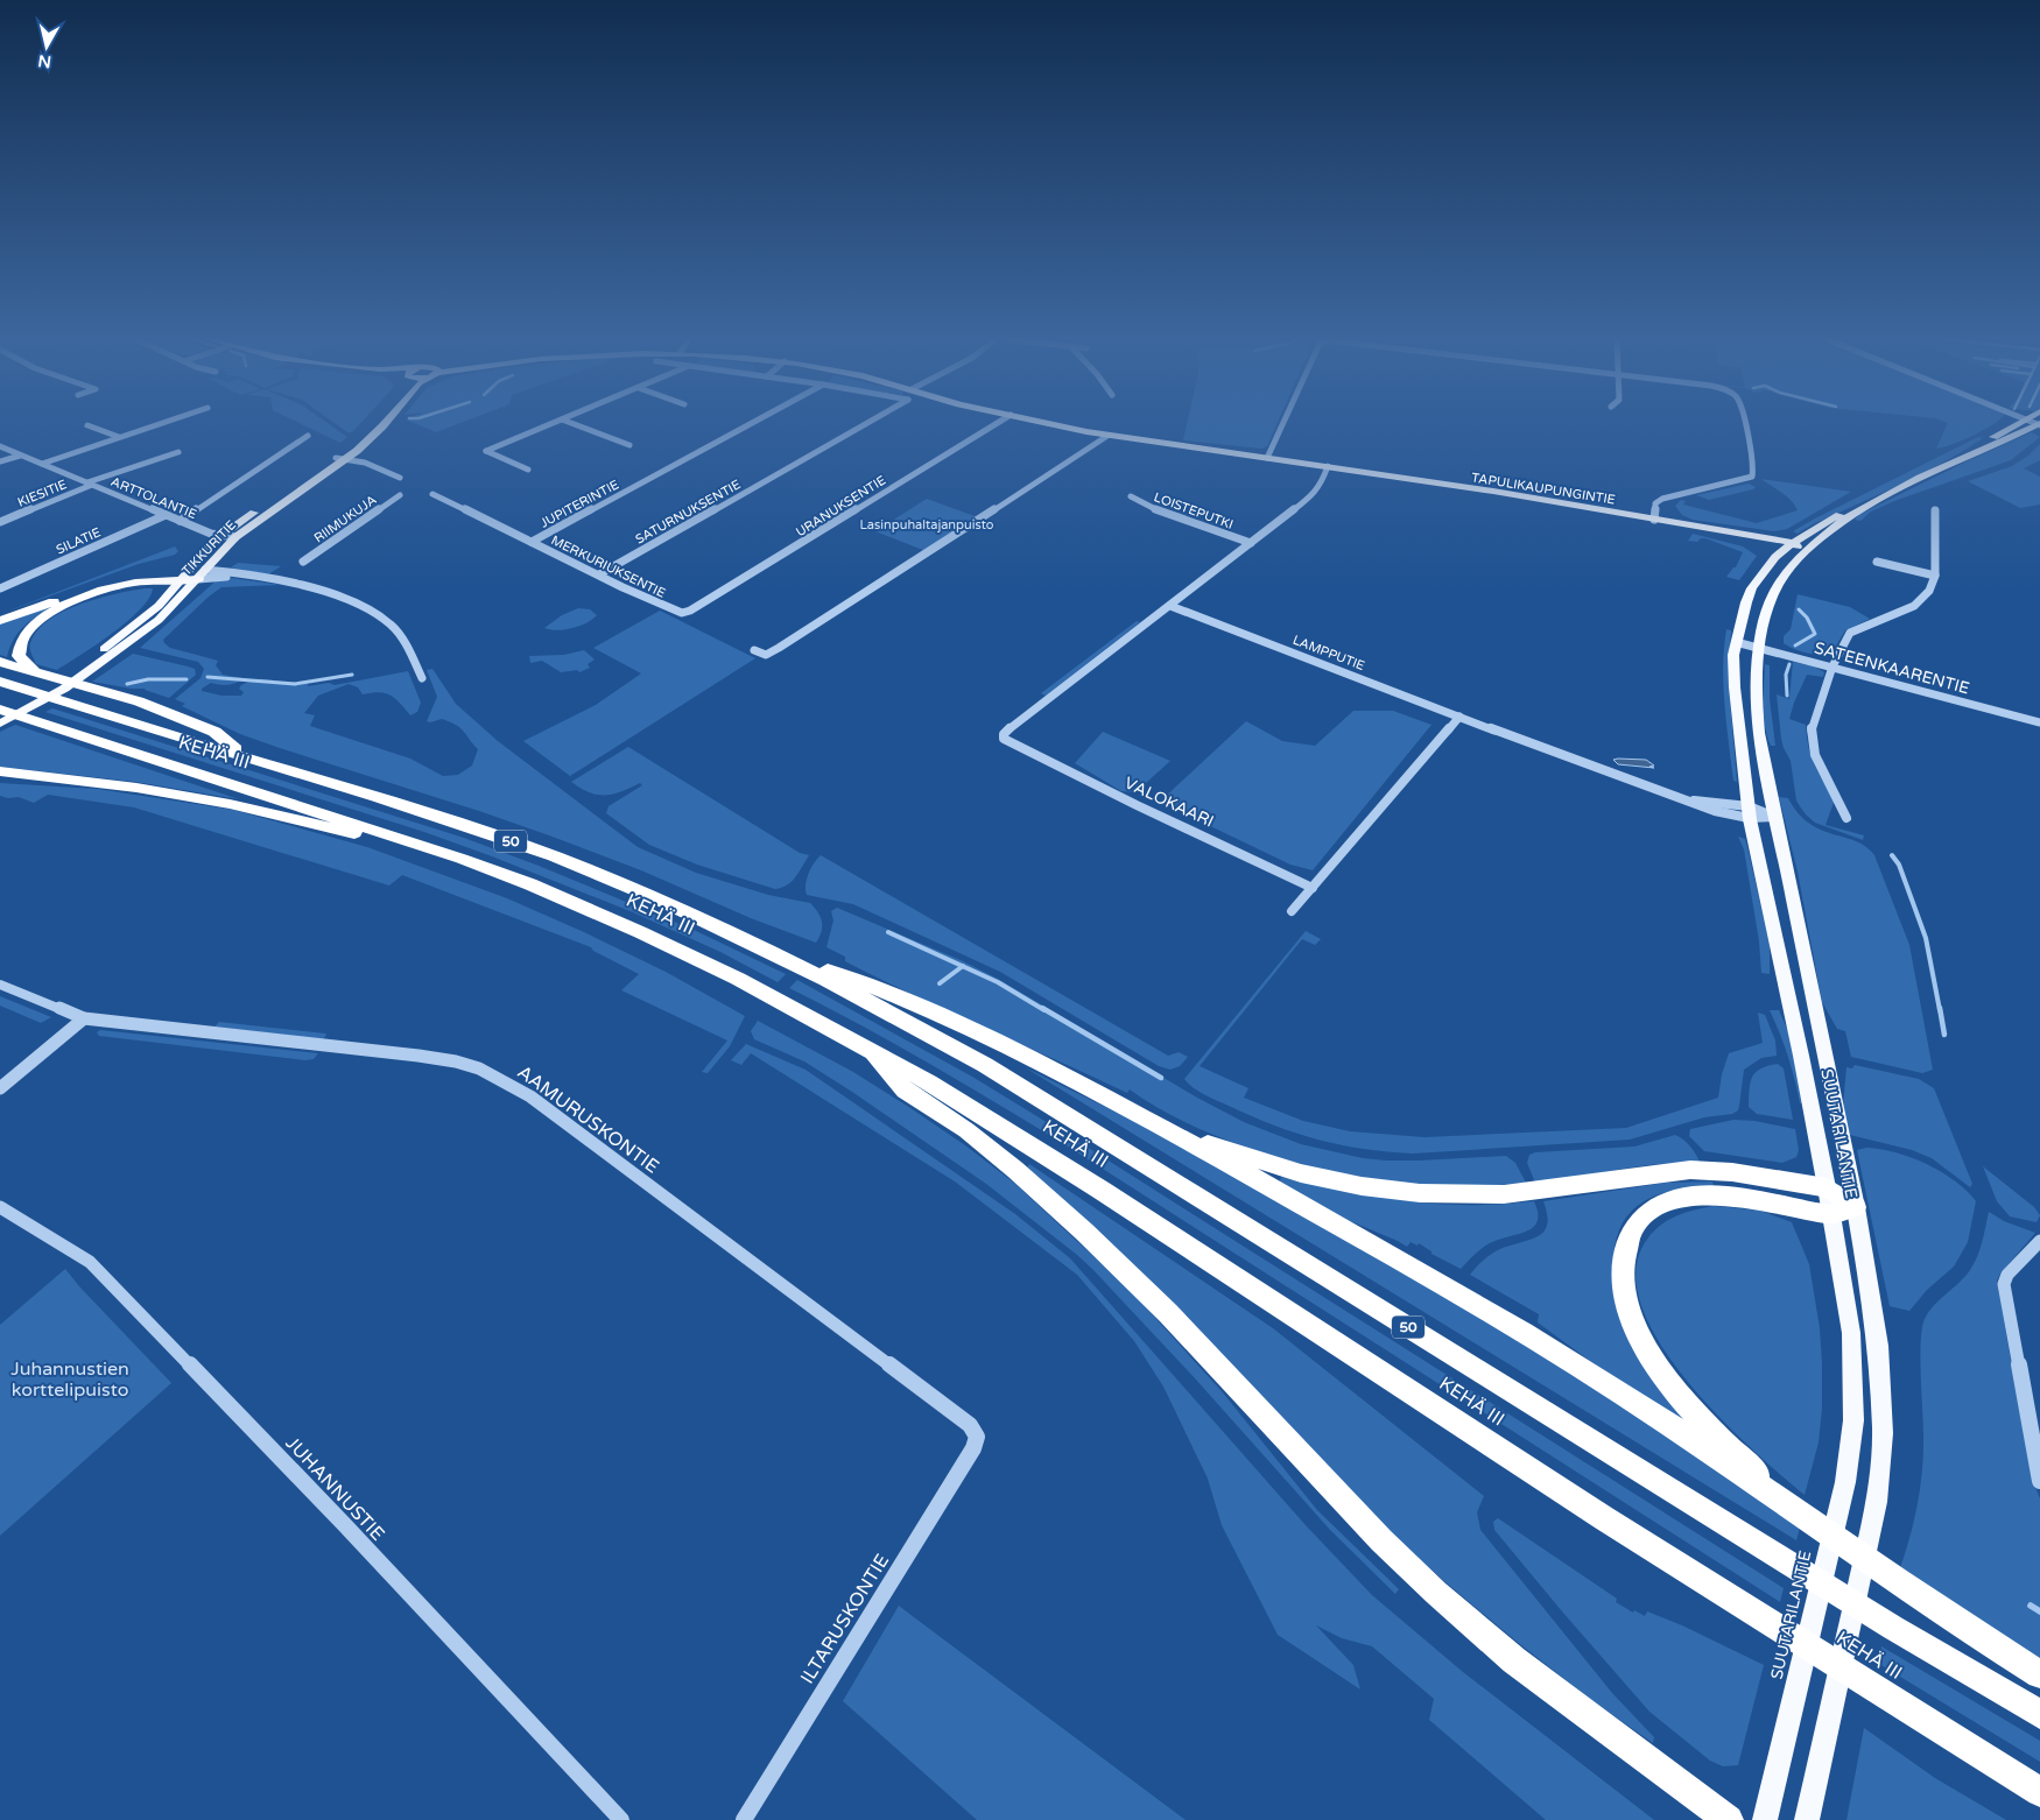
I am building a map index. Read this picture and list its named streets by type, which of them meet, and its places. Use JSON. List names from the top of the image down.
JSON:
{
  "streets": {
    "highway": ["KEHÄ III", "50"],
    "main road": ["TAPULIKAUPUNGINTIE", "TIKKURITIE", "SUUTARILANTIE"],
    "street": [
      "KIESITIE",
      "ARTTOLANTIE",
      "JUPITERINTIE",
      "URANUKSENTIE",
      "LOISTEPUTKI",
      "SATURNUKSENTIE",
      "RIIMUKUJA",
      "SILATIE",
      "MERKURIUKSENTIE",
      "LAMPPUTIE",
      "SATEENKAARENTIE",
      "VALOKAARI",
      "AAMURUSKONTIE",
      "JUHANNUSTIE",
      "ILTARUSKONTIE"
    ]
  },
  "crossings": [
    ["TAPULIKAUPUNGINTIE", "SUUTARILANTIE"],
    ["KIESITIE", "ARTTOLANTIE"],
    ["ARTTOLANTIE", "SILATIE"],
    ["ARTTOLANTIE", "TIKKURITIE"],
    ["JUPITERINTIE", "MERKURIUKSENTIE"],
    ["URANUKSENTIE", "MERKURIUKSENTIE"],
    ["SATURNUKSENTIE", "MERKURIUKSENTIE"],
    ["TIKKURITIE", "KEHÄ III"],
    ["LAMPPUTIE", "VALOKAARI"],
    ["LAMPPUTIE", "SUUTARILANTIE"],
    ["SATEENKAARENTIE", "SUUTARILANTIE"],
    ["AAMURUSKONTIE", "ILTARUSKONTIE"]
  ],
  "parks": ["Lasinpuhaltajanpuisto", "Juhannustien korttelipuisto"],
  "north": "bottom"
}
